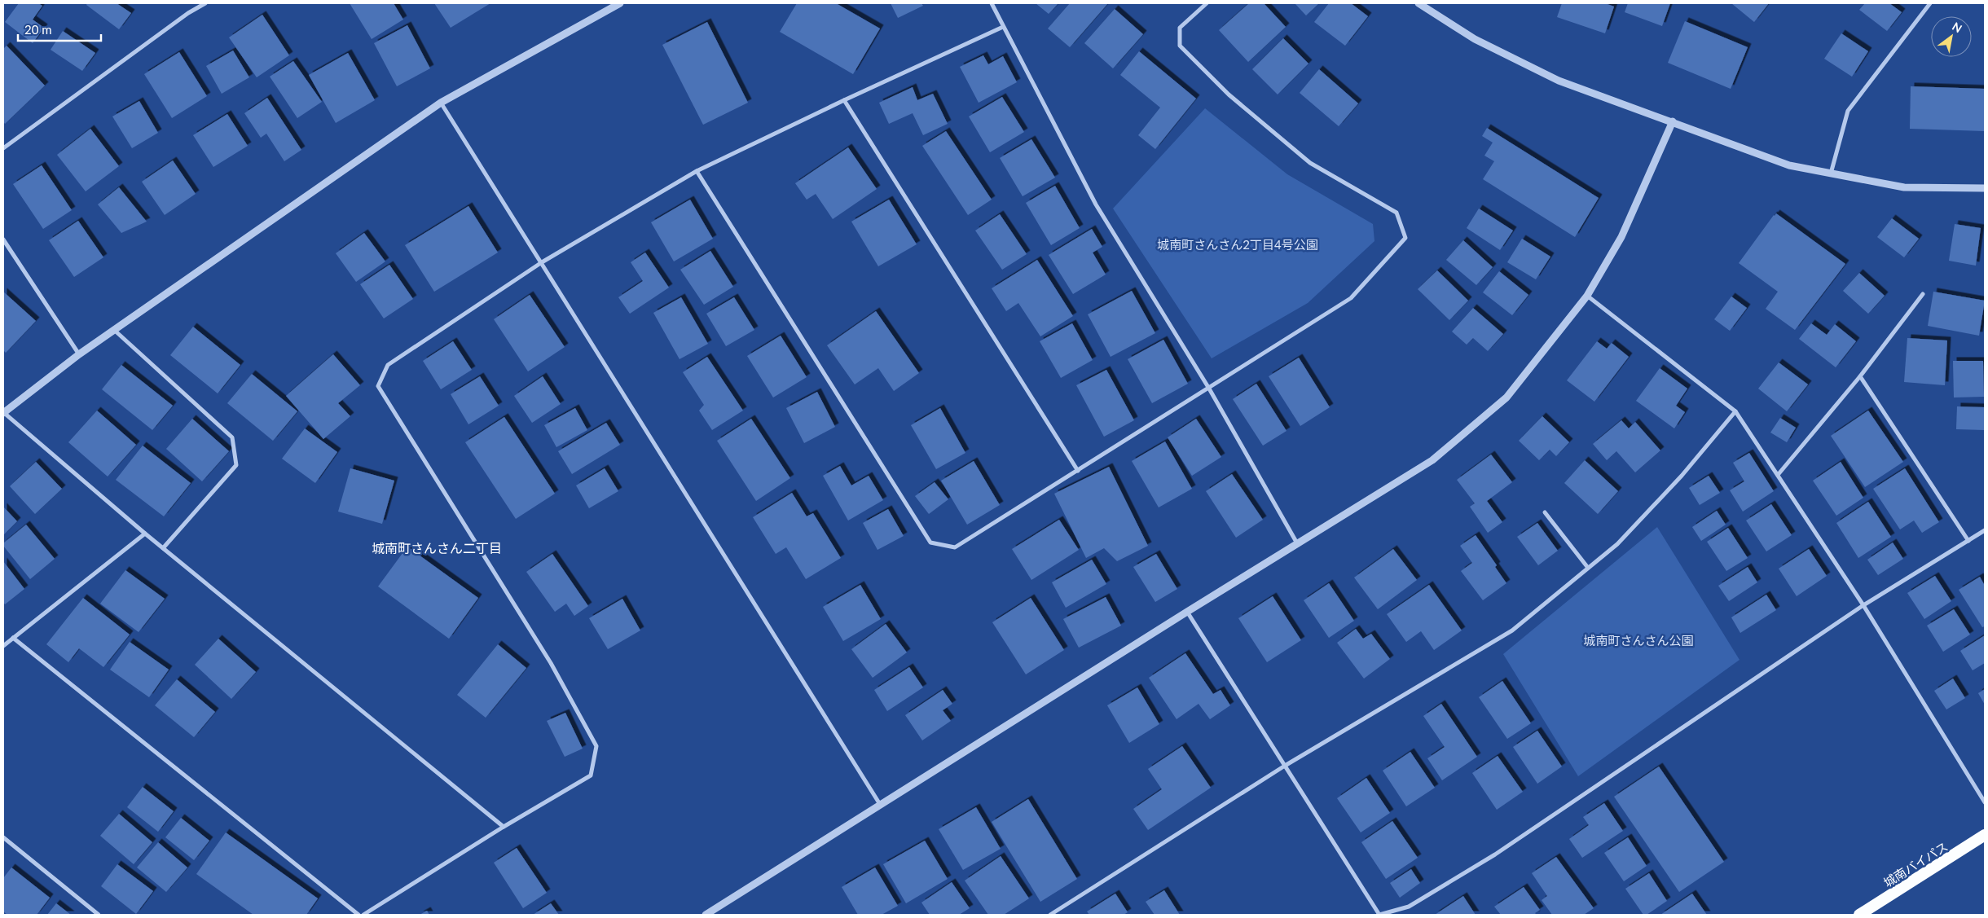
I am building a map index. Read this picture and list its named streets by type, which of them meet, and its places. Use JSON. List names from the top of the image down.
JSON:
{
  "streets": {
    "highway": ["城南バイパス"]
  },
  "districts": ["城南町さんさん二丁目"],
  "parks": ["城南町さんさん2丁目4号公園", "城南町さんさん公園"],
  "scale_bar": "20 m",
  "north": "top right"
}
